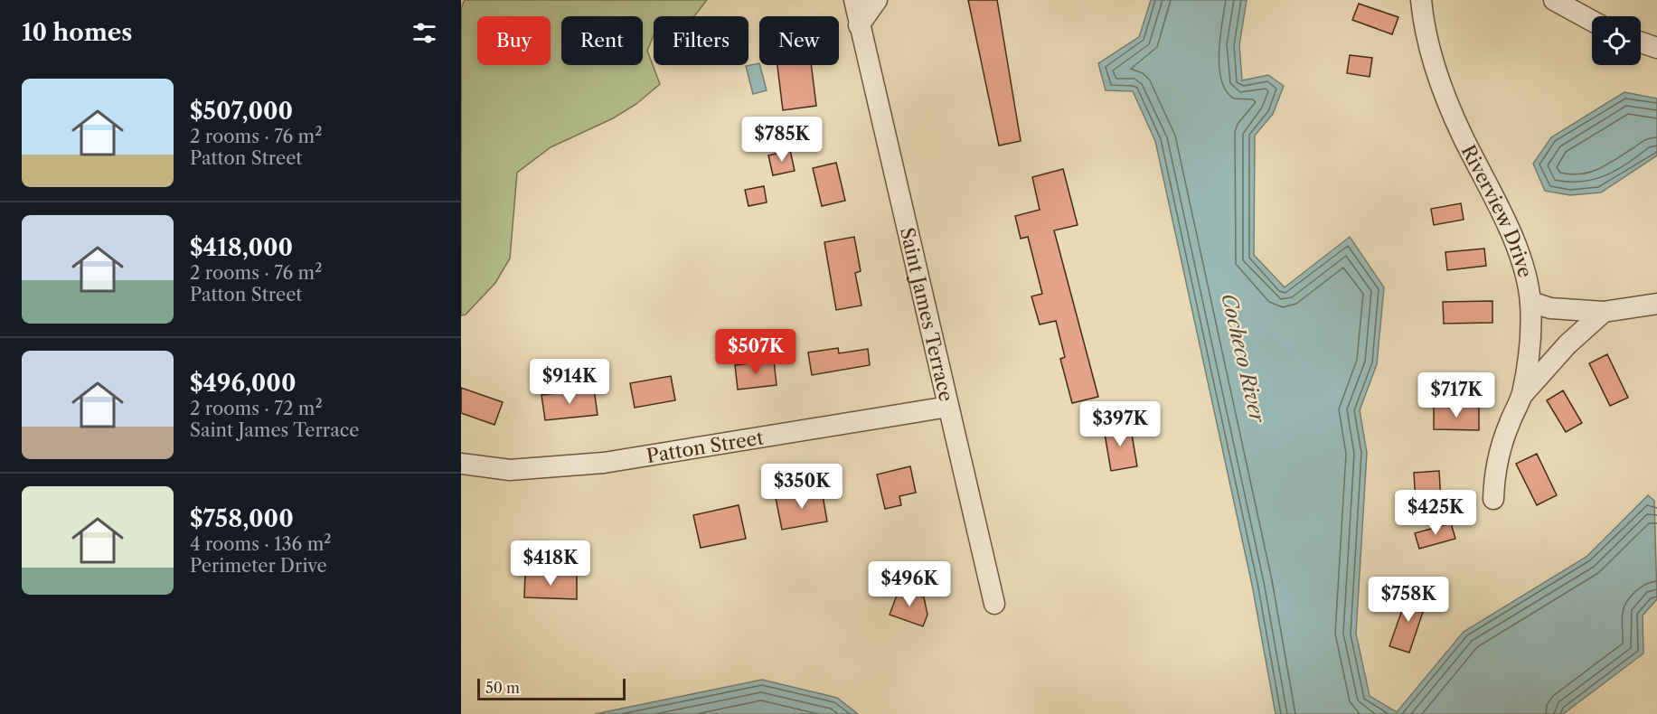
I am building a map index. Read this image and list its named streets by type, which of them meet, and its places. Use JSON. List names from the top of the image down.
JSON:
{
  "streets": {
    "street": ["Riverview Drive", "Saint James Terrace", "Patton Street"]
  },
  "crossings": [
    ["Saint James Terrace", "Patton Street"]
  ],
  "water": ["Cocheco River"],
  "scale_bar": "50 m",
  "page": {
    "heading": "10 homes",
    "chip": [
      "Buy",
      "Rent",
      "Filters",
      "New"
    ],
    "list": [
      {
        "name": "$507,000",
        "note": "2 rooms · 76 m² · Patton Street"
      },
      {
        "name": "$418,000",
        "note": "2 rooms · 76 m² · Patton Street"
      },
      {
        "name": "$496,000",
        "note": "2 rooms · 72 m² · Saint James Terrace"
      },
      {
        "name": "$758,000",
        "note": "4 rooms · 136 m² · Perimeter Drive"
      }
    ],
    "price": [
      "$785K",
      "$507K",
      "$914K",
      "$717K",
      "$397K",
      "$350K",
      "$425K",
      "$418K",
      "$496K",
      "$758K"
    ],
    "scale": "50 m"
  }
}
